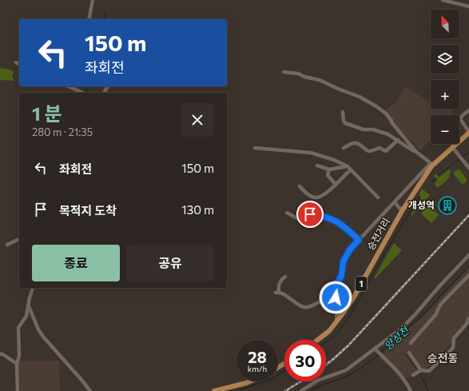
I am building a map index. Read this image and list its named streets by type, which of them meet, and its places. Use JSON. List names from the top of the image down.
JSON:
{
  "streets": {
    "main road": ["승전거리", "1"]
  },
  "districts": ["승전동"],
  "water": ["양성천"],
  "places": {
    "building": ["개성역"]
  },
  "north": "top left",
  "page": {
    "map_buttons": ["+", "−"],
    "turn": ["150 m", "좌회전"],
    "heading": ["1 분", "280 m · 21:35"],
    "list": [
      {
        "name": "좌회전",
        "value": "150 m"
      },
      {
        "name": "목적지 도착",
        "value": "130 m"
      }
    ],
    "buttons": ["종료", "공유"],
    "speed": "28 km/h",
    "limit": "30"
  }
}
